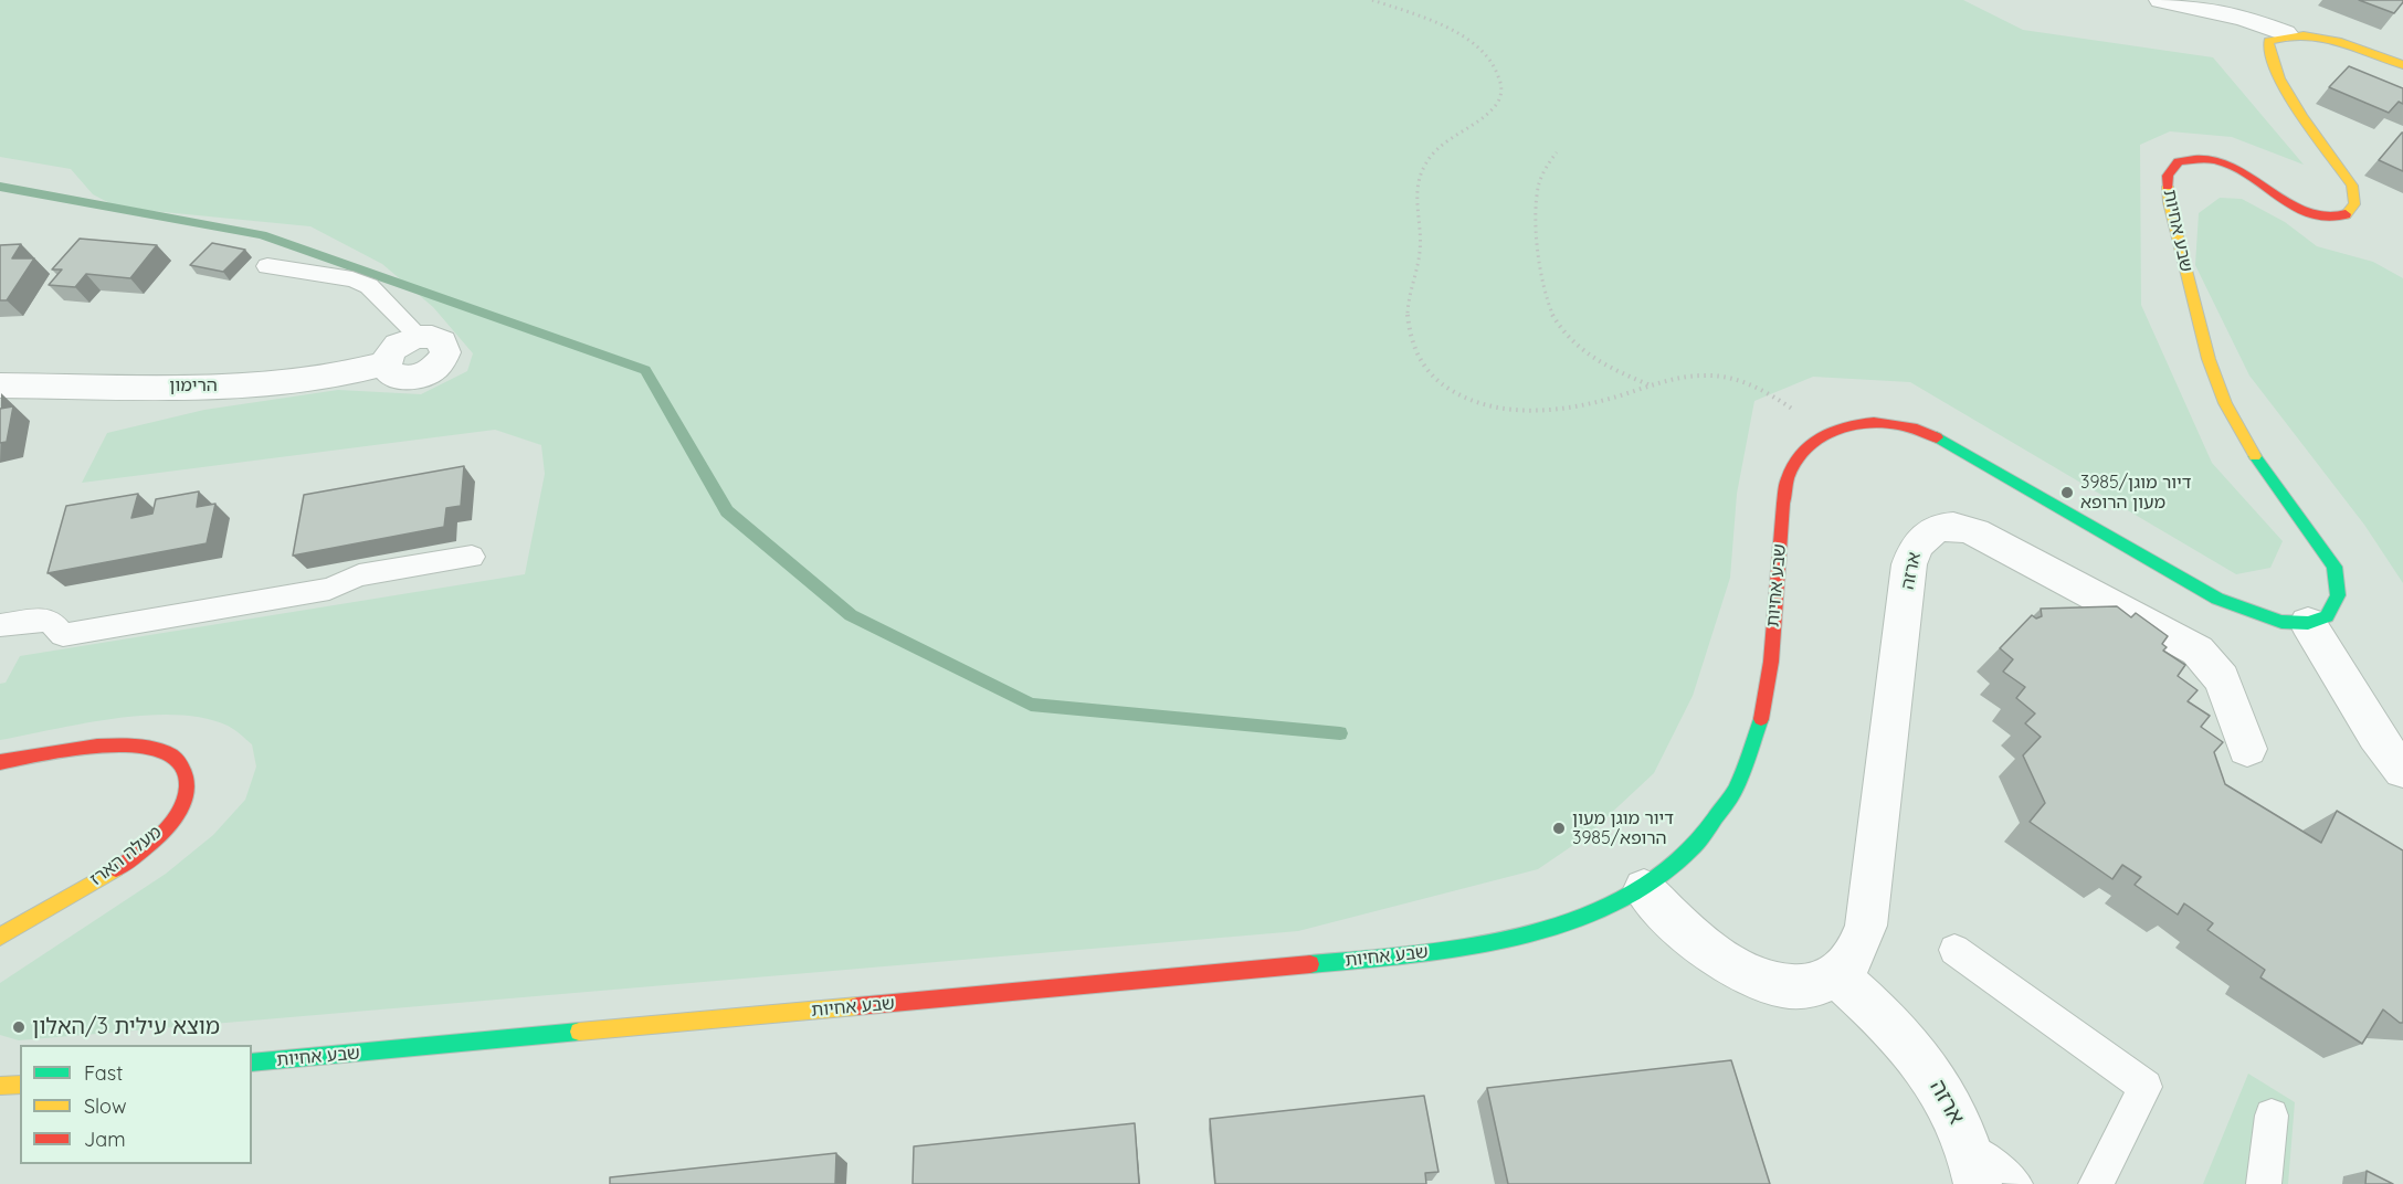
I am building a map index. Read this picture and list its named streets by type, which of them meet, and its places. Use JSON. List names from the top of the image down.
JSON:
{
  "streets": {
    "main road": ["שבע אחיות", "מעלה הארז"],
    "street": ["הרימון", "ארזה"]
  },
  "places": ["3985/דיור מוגן מעון הרופא", "דיור מוגן מעון הרופא/3985", "מוצא עילית 3/האלון"],
  "legend": ["Fast", "Slow", "Jam"]
}
